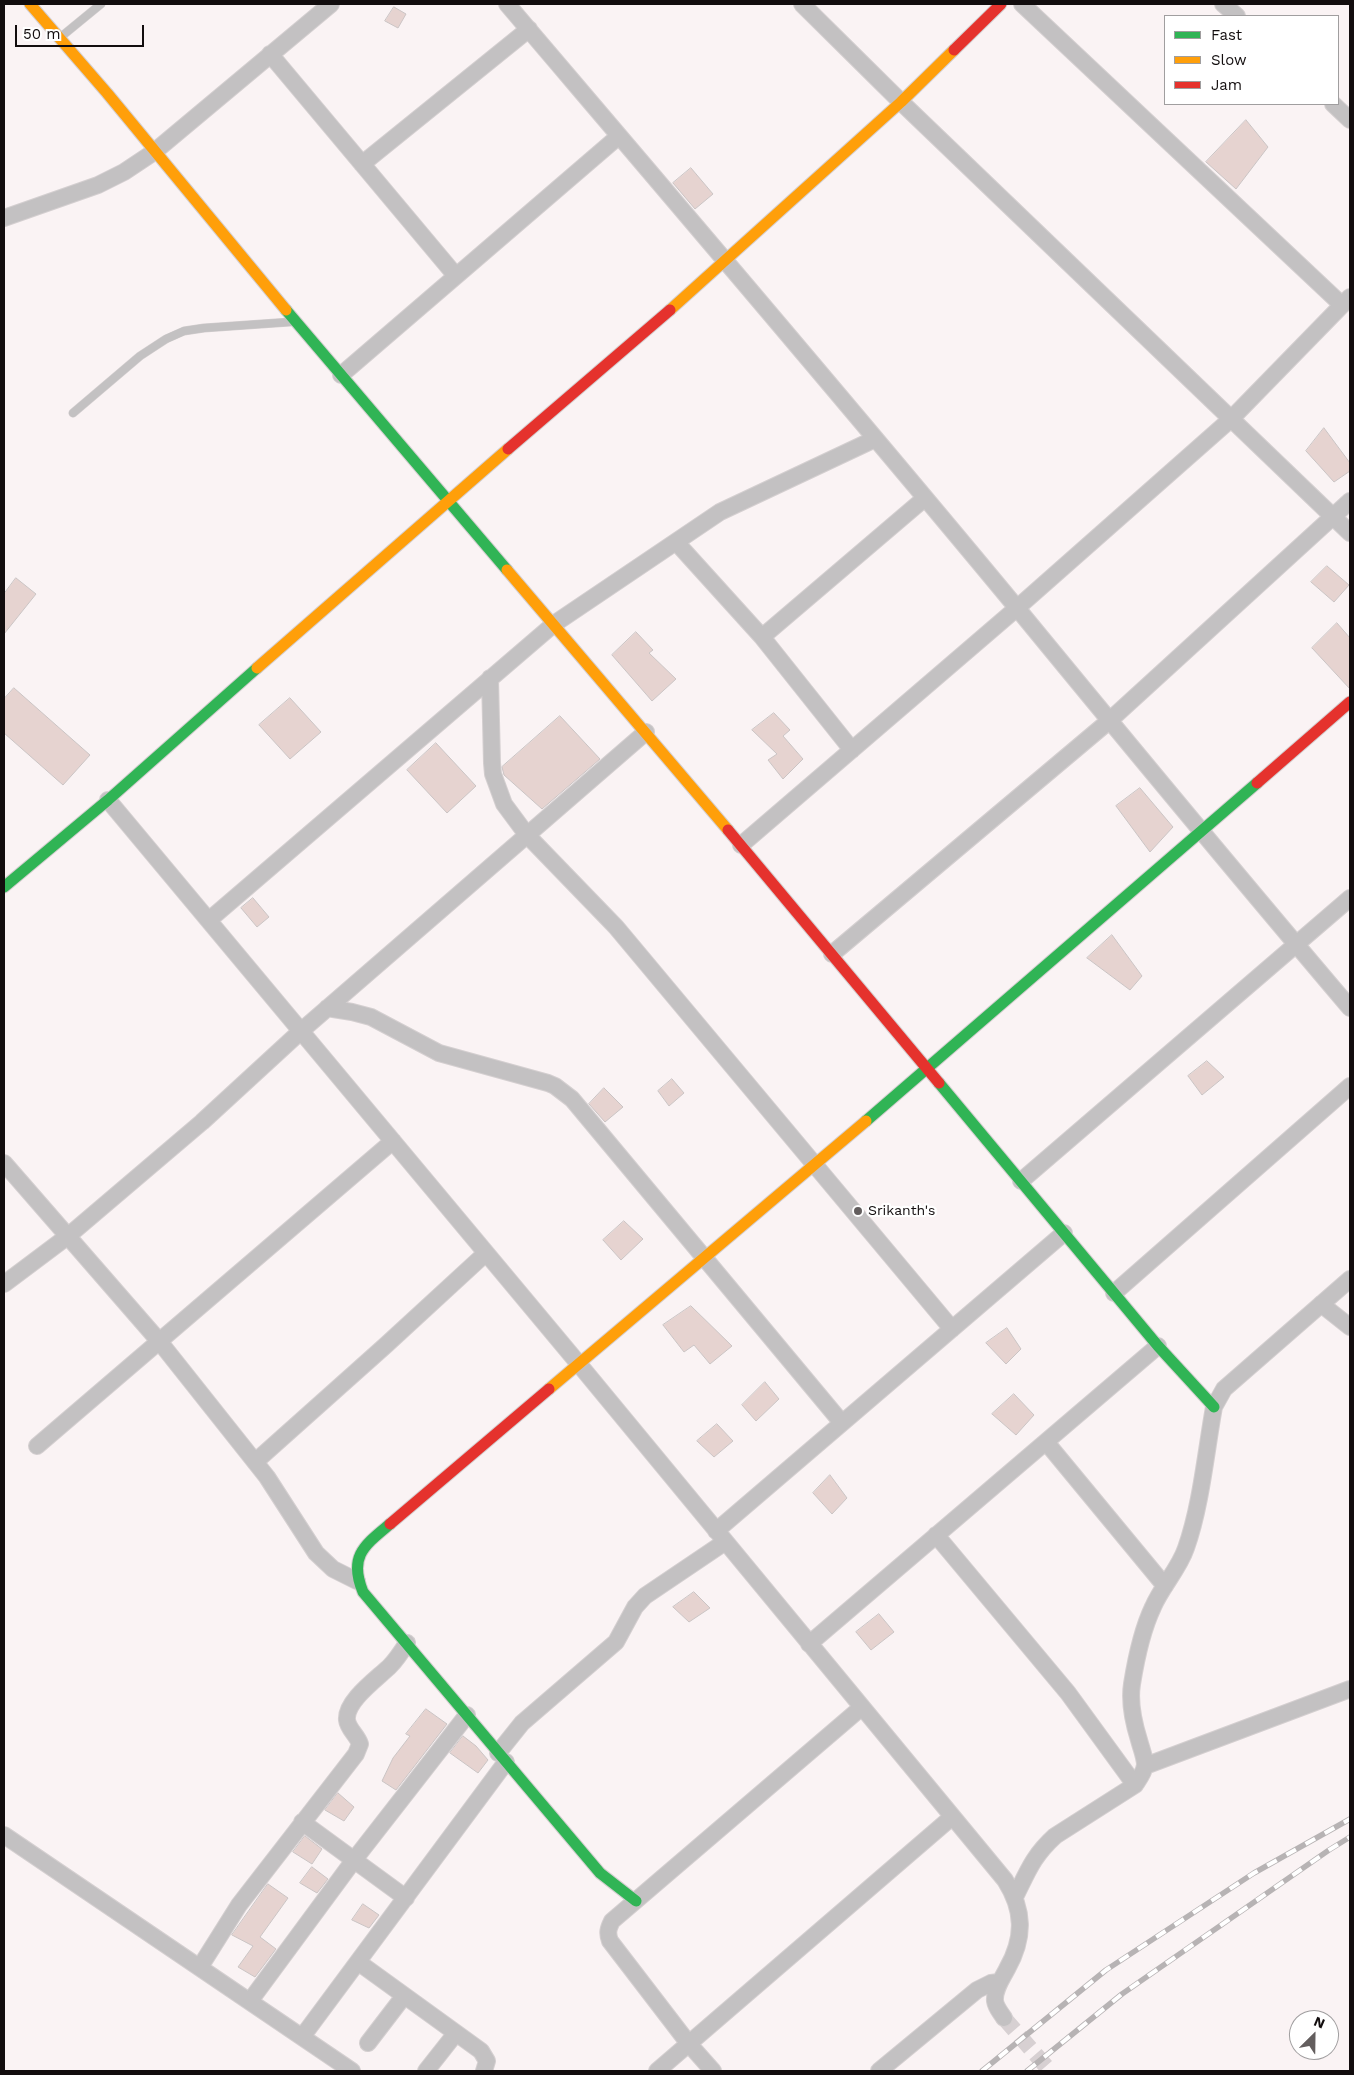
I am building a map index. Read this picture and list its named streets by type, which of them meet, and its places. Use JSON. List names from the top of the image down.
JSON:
{
  "places": ["Srikanth's"],
  "legend": ["Fast", "Slow", "Jam"],
  "scale_bar": "50 m",
  "north": "top right"
}
